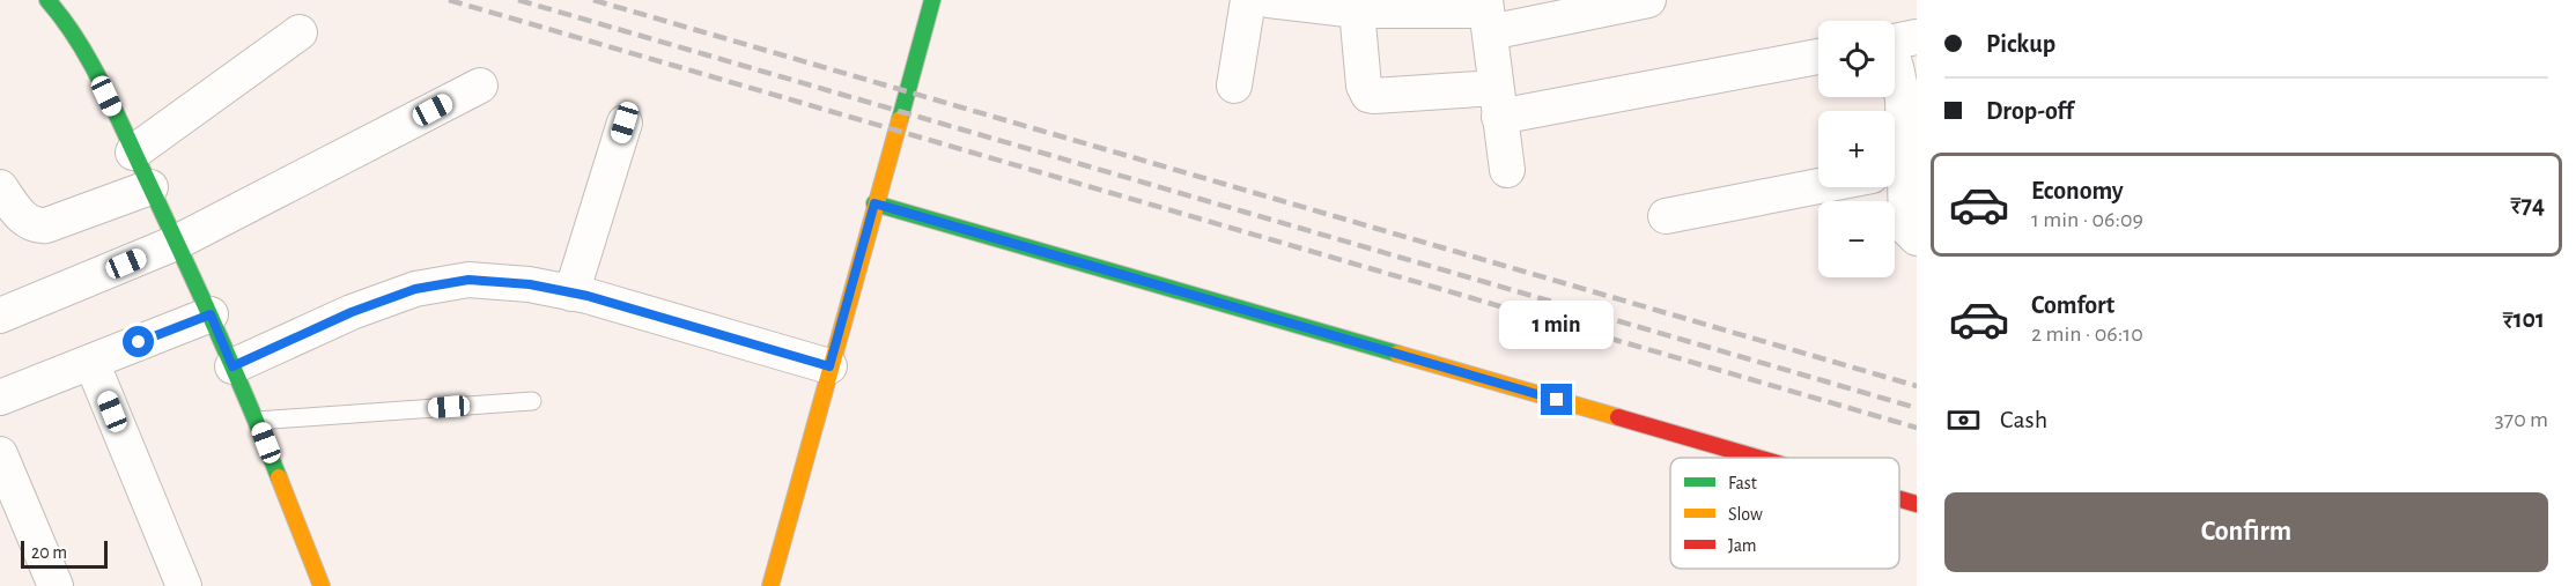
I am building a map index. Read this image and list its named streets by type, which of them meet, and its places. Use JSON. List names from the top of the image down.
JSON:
{
  "legend": ["Fast", "Slow", "Jam"],
  "scale_bar": "20 m",
  "page": {
    "banner": ["Pickup", "Drop-off"],
    "map_buttons": ["+", "−"],
    "list": [
      {
        "name": "Economy",
        "note": "1 min · 06:09",
        "value": "₹74"
      },
      {
        "name": "Comfort",
        "note": "2 min · 06:10",
        "value": "₹101"
      }
    ],
    "bubble": "1 min",
    "pay": ["Cash", "370 m"],
    "buttons": "Confirm",
    "scale": "20 m"
  }
}
